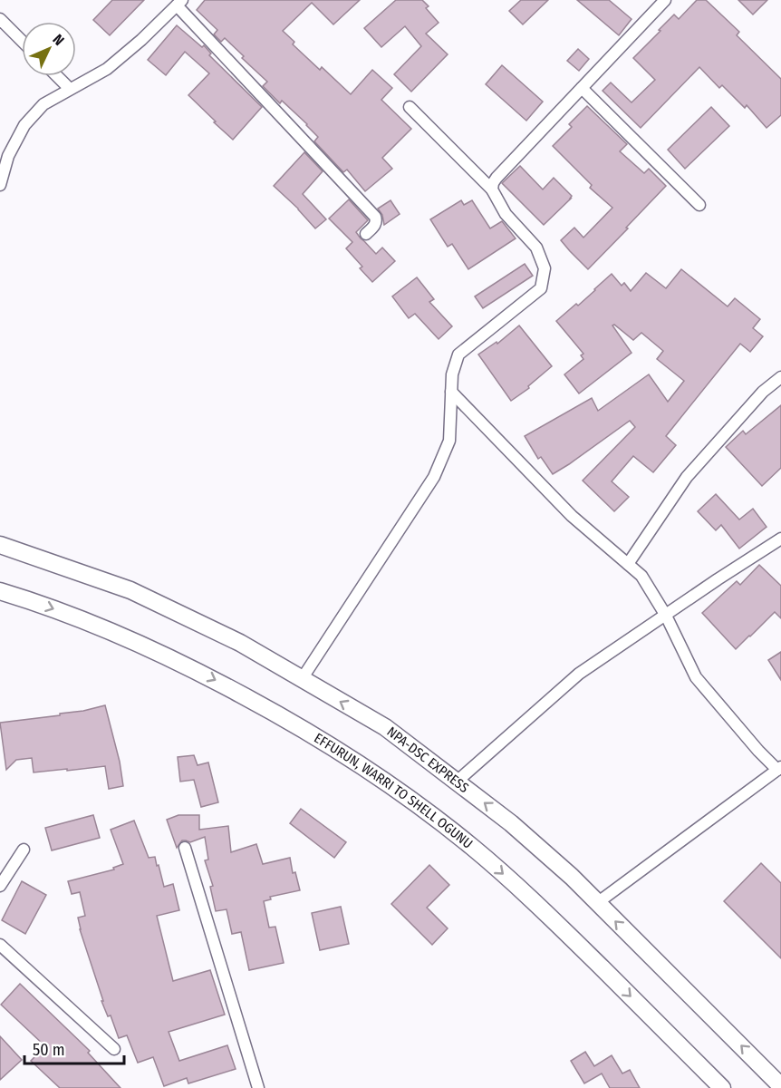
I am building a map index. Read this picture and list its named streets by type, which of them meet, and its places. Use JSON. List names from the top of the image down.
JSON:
{
  "streets": {
    "main road": ["NPA-DSC EXPRESS", "EFFURUN, WARRI TO SHELL OGUNU"]
  },
  "one_way": ["NPA-DSC EXPRESS", "EFFURUN, WARRI TO SHELL OGUNU"],
  "scale_bar": "50 m",
  "north": "top right"
}
